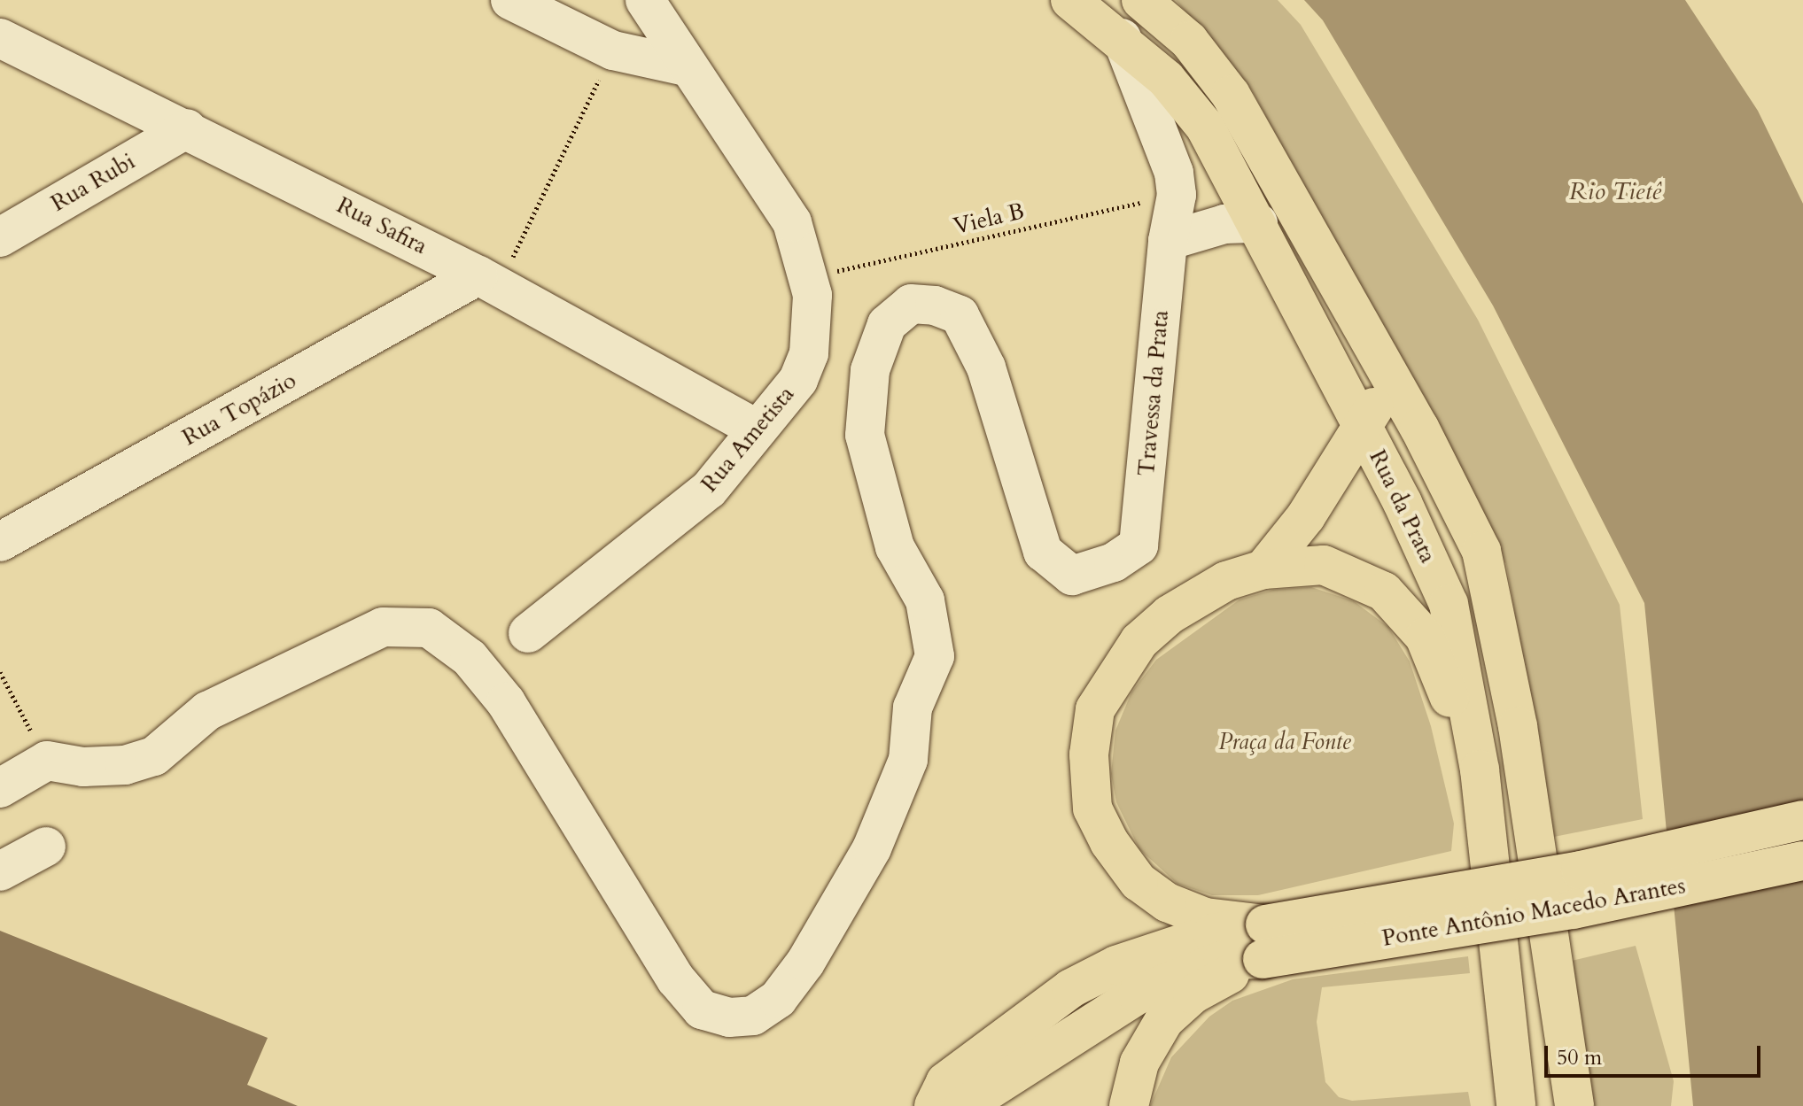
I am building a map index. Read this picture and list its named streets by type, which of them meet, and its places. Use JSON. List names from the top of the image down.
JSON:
{
  "streets": {
    "main road": ["Rua da Prata", "Ponte Antônio Macedo Arantes"],
    "street": [
      "Rua Rubi",
      "Rua Safira",
      "Travessa da Prata",
      "Rua Topázio",
      "Rua Ametista"
    ],
    "path": ["Viela B"]
  },
  "crossings": [
    ["Rua Rubi", "Rua Safira"],
    ["Viela B", "Travessa da Prata"],
    ["Viela B", "Rua Ametista"],
    ["Rua Safira", "Rua Topázio"],
    ["Rua Safira", "Rua Ametista"],
    ["Travessa da Prata", "Rua da Prata"]
  ],
  "water": ["Rio Tietê"],
  "parks": ["Praça da Fonte"],
  "scale_bar": "50 m"
}
